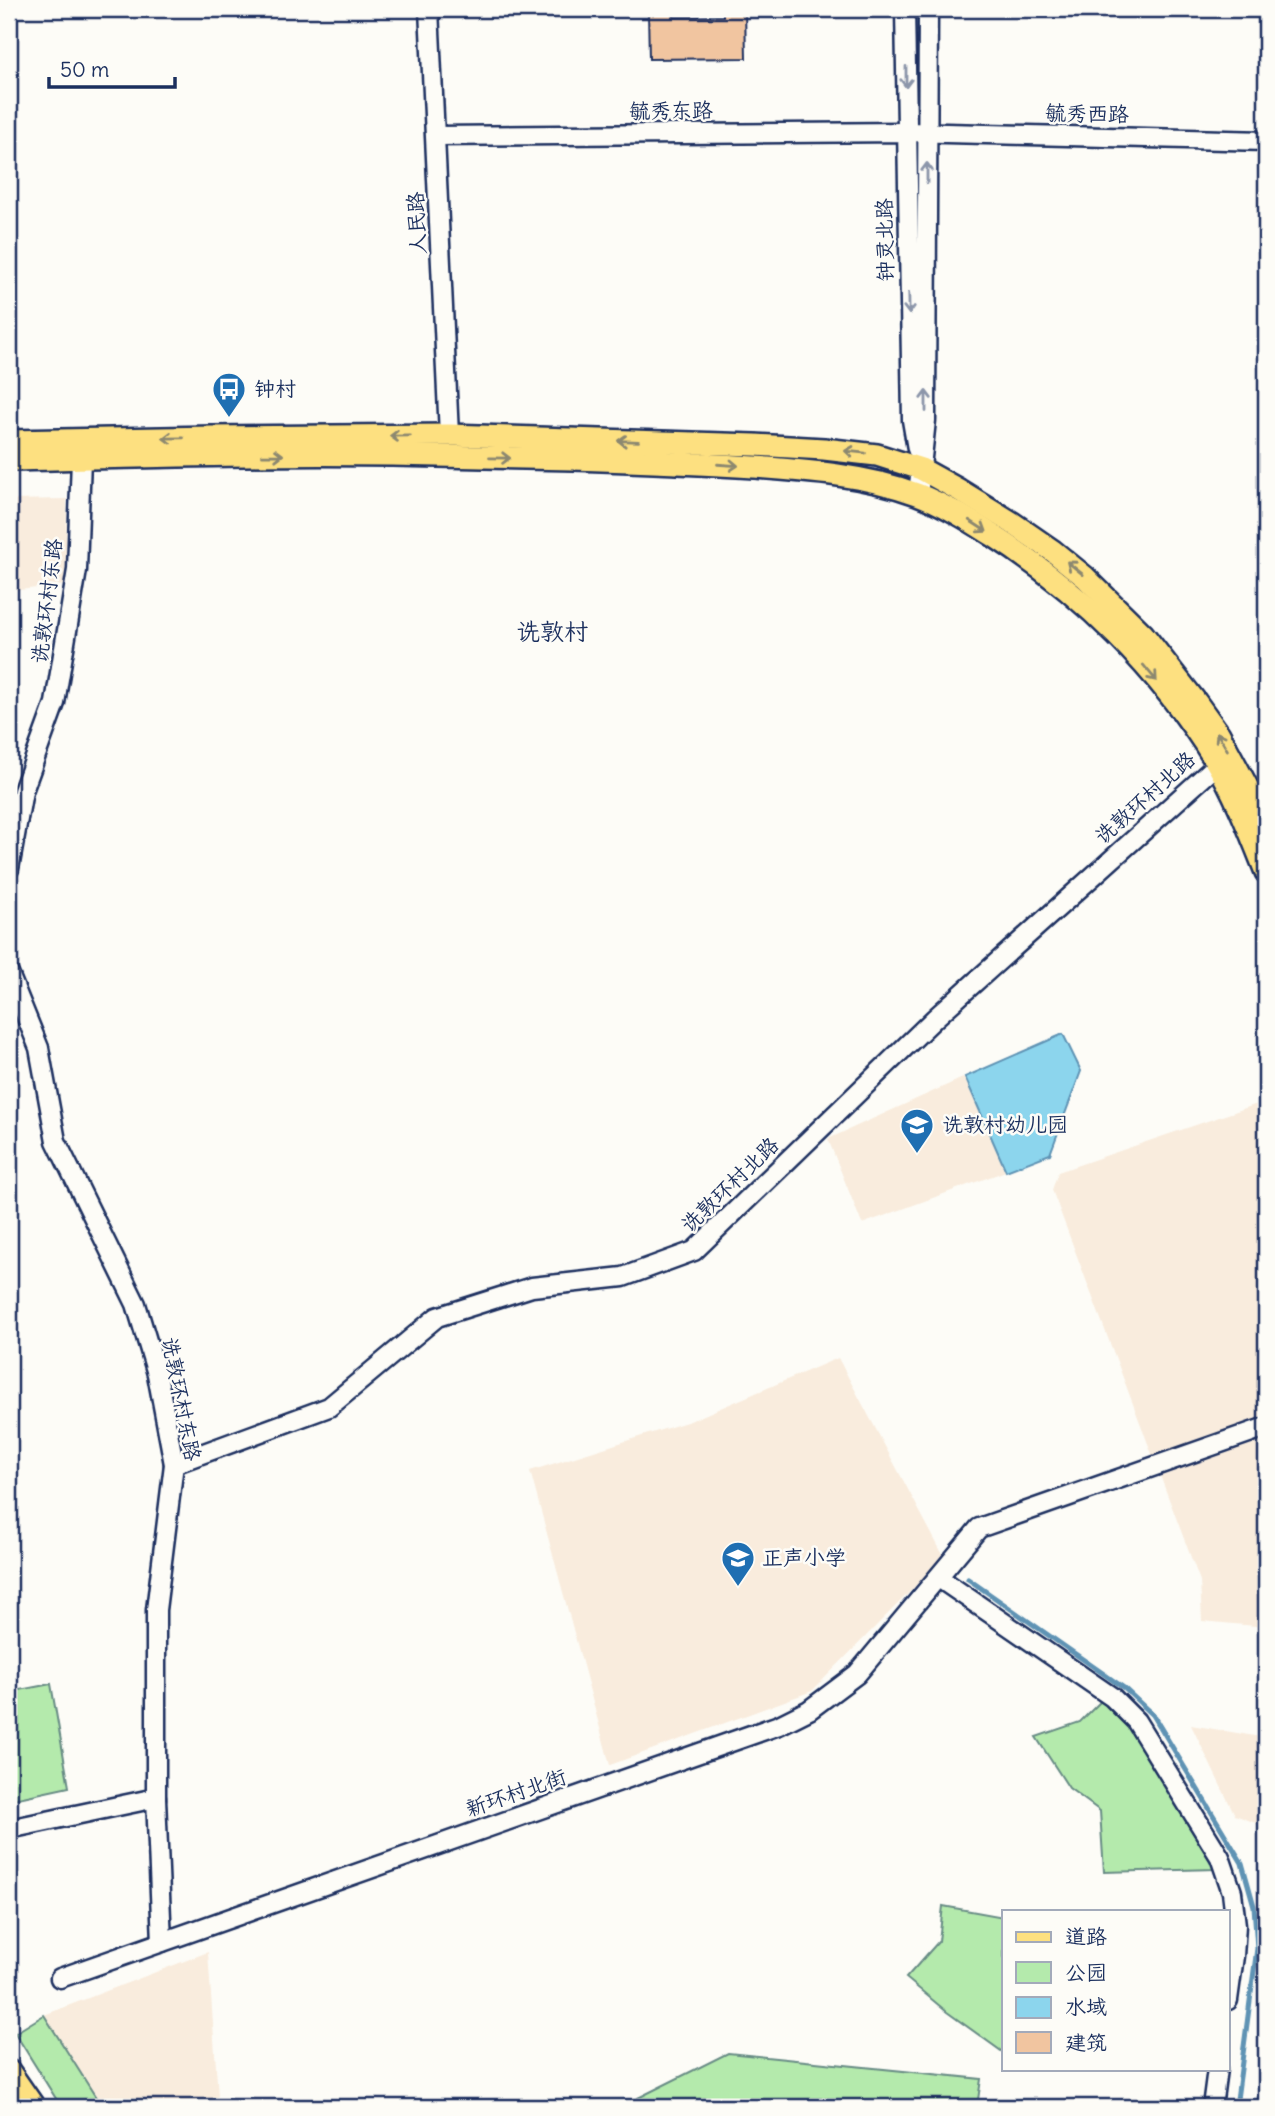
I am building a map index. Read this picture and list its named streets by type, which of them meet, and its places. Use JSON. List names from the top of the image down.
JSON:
{
  "streets": {
    "street": [
      "毓秀东路",
      "毓秀西路",
      "人民路",
      "钟灵北路",
      "诜敦环村东路",
      "诜敦环村北路",
      "新环村北街"
    ]
  },
  "crossings": [
    ["毓秀东路", "毓秀西路"],
    ["毓秀东路", "人民路"],
    ["毓秀东路", "钟灵北路"],
    ["毓秀西路", "钟灵北路"],
    ["诜敦环村东路", "诜敦环村北路"],
    ["诜敦环村东路", "新环村北街"]
  ],
  "districts": ["诜敦村"],
  "places": {
    "bus stop": ["钟村"],
    "school or university": ["诜敦村幼儿园", "正声小学"]
  },
  "legend": [
    "道路",
    "公园",
    "水域",
    "建筑"
  ],
  "scale_bar": "50 m"
}
